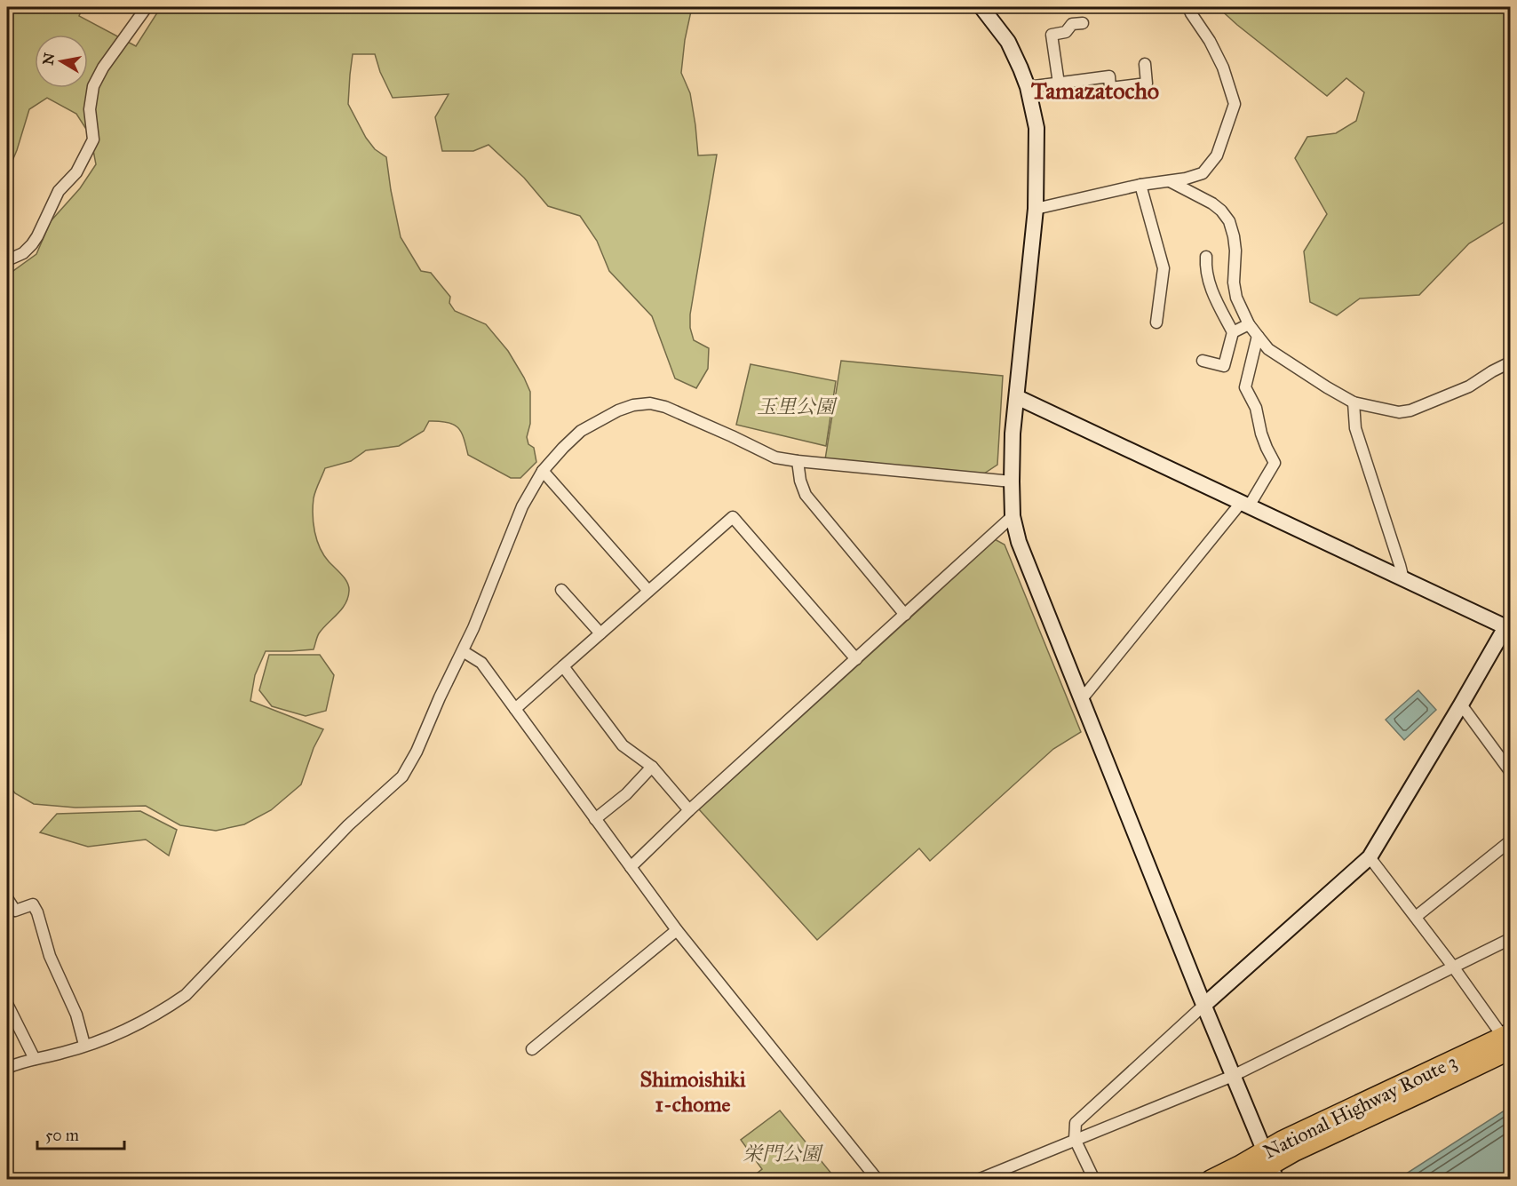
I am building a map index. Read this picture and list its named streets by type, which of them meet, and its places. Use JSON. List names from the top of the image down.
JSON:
{
  "streets": {
    "highway": ["National Highway Route 3"]
  },
  "districts": ["Tamazatocho", "Shimoishiki 1-chome"],
  "parks": ["玉里公園", "栄門公園"],
  "scale_bar": "50 m",
  "north": "left"
}
